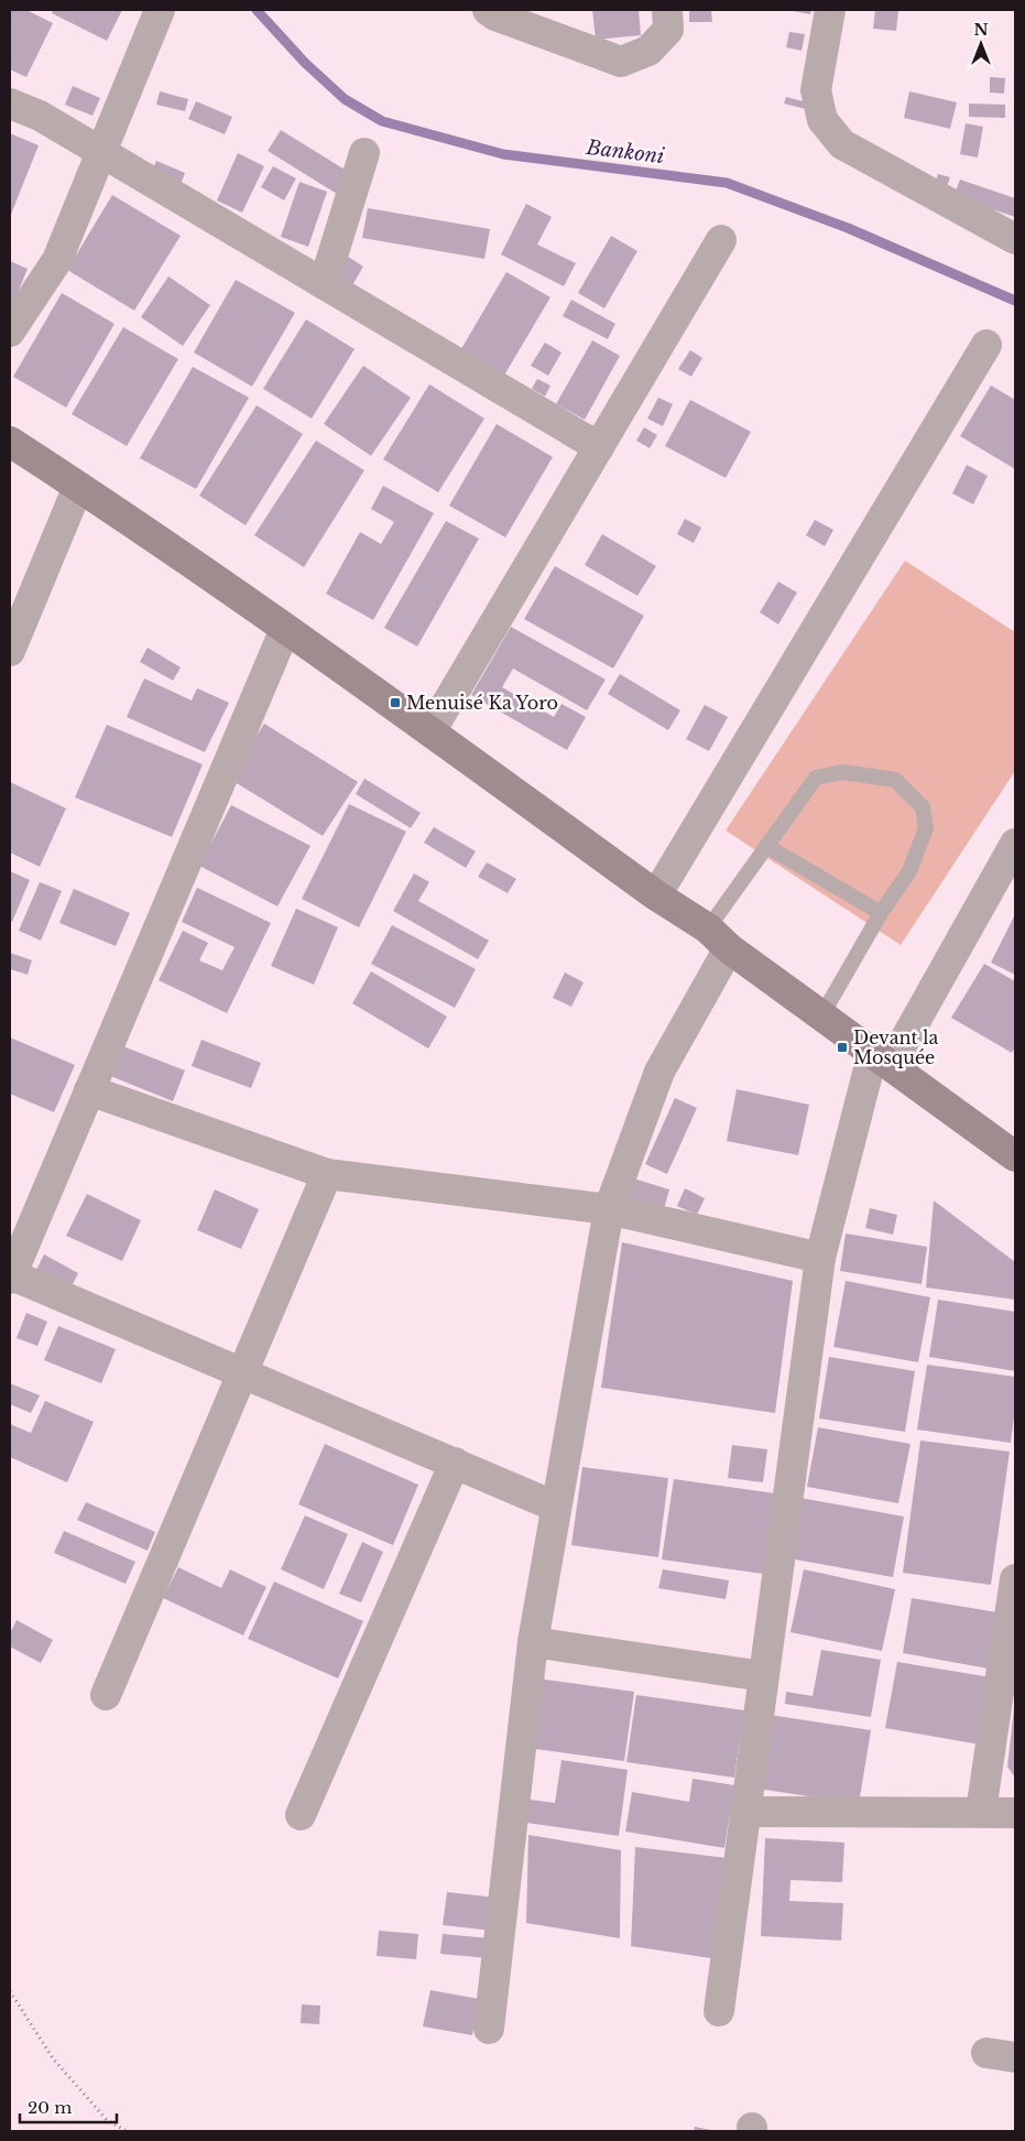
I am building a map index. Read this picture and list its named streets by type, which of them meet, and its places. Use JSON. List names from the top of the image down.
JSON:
{
  "water": ["Bankoni"],
  "places": {
    "transit": ["Menuisé Ka Yoro", "Devant la Mosquée"]
  },
  "scale_bar": "20 m",
  "north": "top"
}
